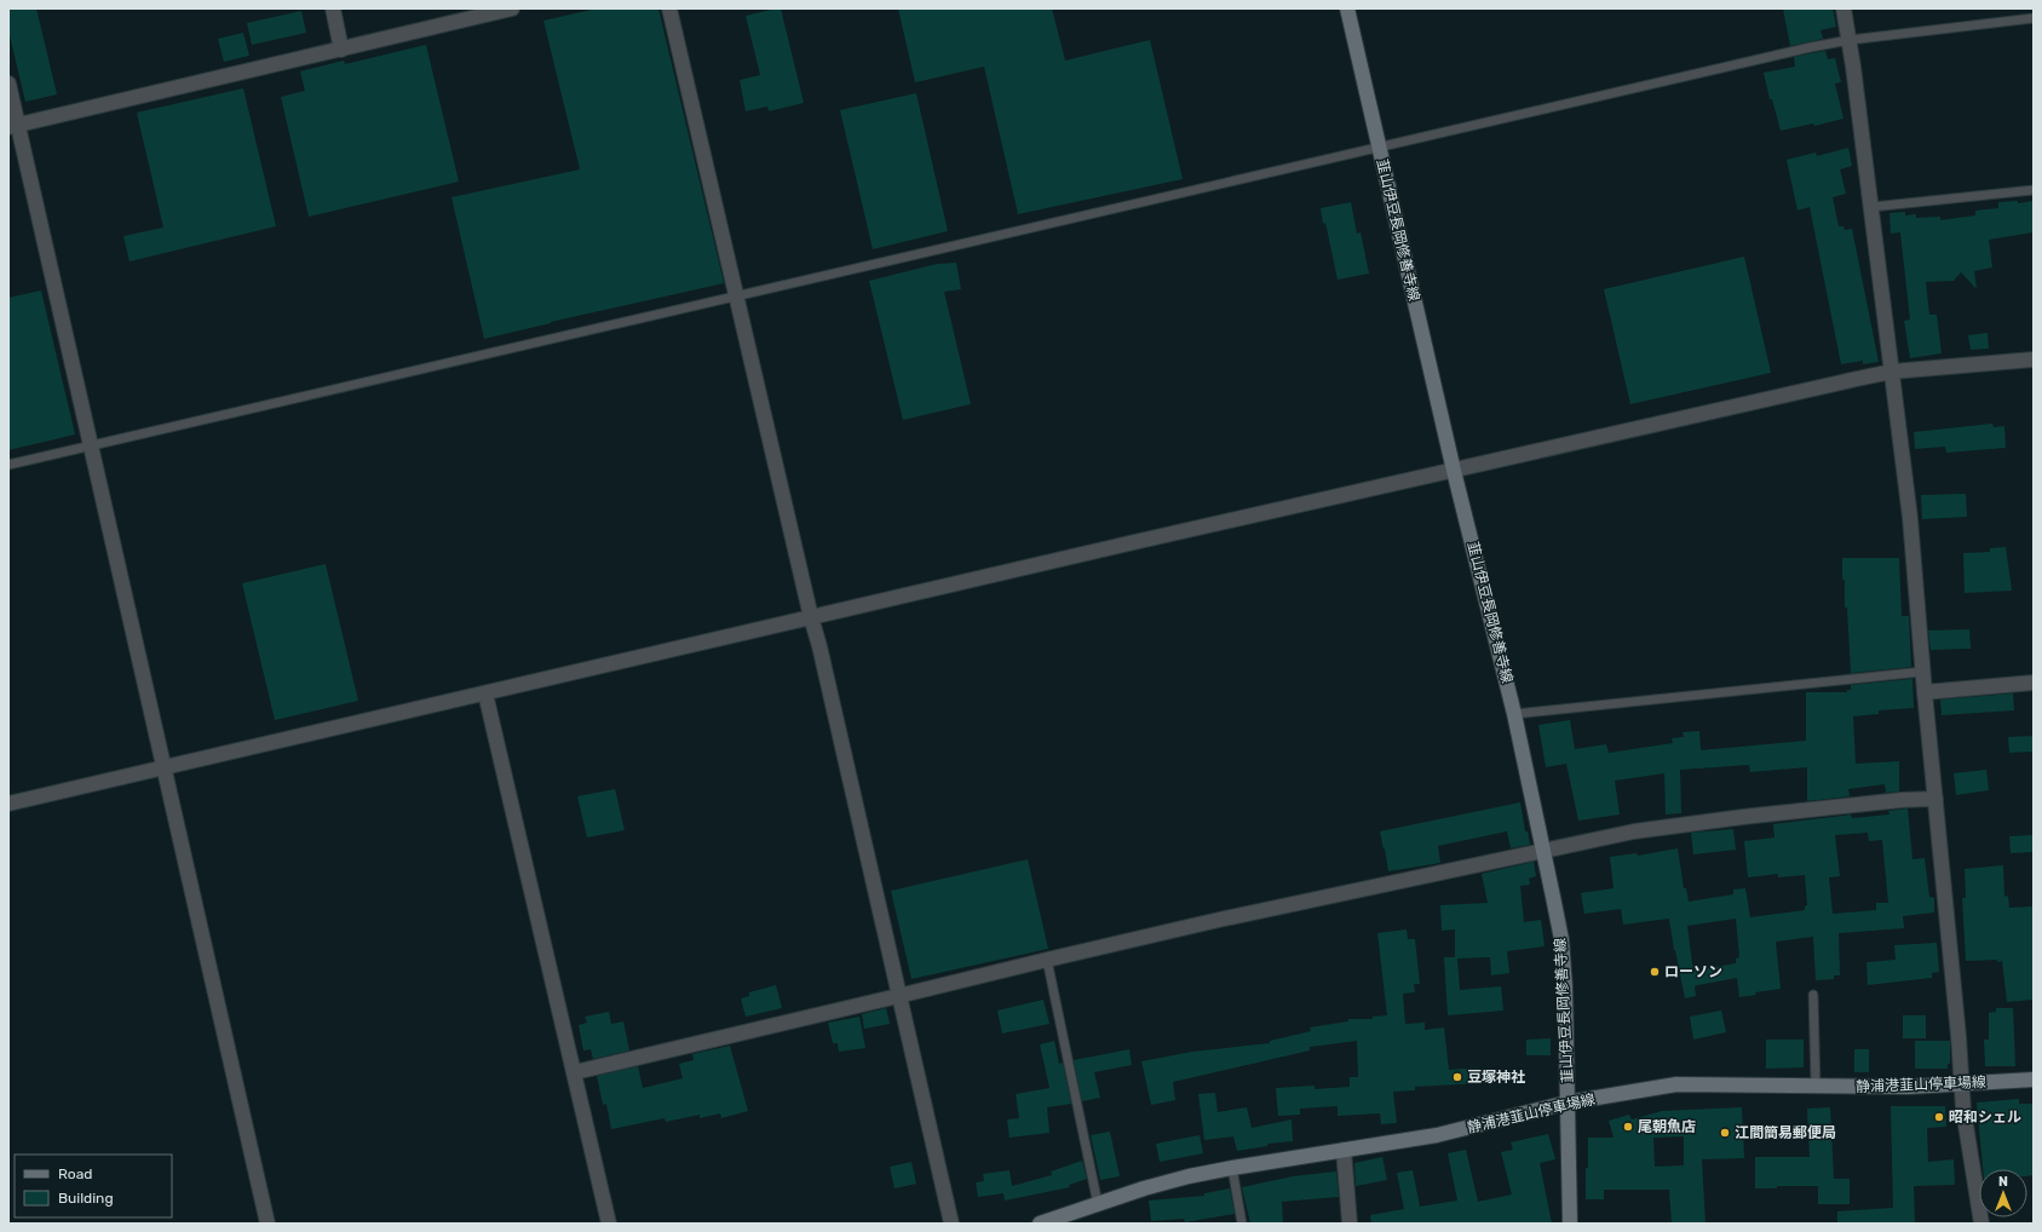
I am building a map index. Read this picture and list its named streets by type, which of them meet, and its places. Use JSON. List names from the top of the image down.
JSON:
{
  "streets": {
    "main road": ["韮山伊豆長岡修善寺線", "静浦港韮山停車場線"]
  },
  "crossings": [
    ["韮山伊豆長岡修善寺線", "静浦港韮山停車場線"]
  ],
  "places": [
    "ローソン",
    "豆塚神社",
    "昭和シェル",
    "尾朝魚店",
    "江間簡易郵便局"
  ],
  "legend": ["Road", "Building"],
  "north": "top"
}
